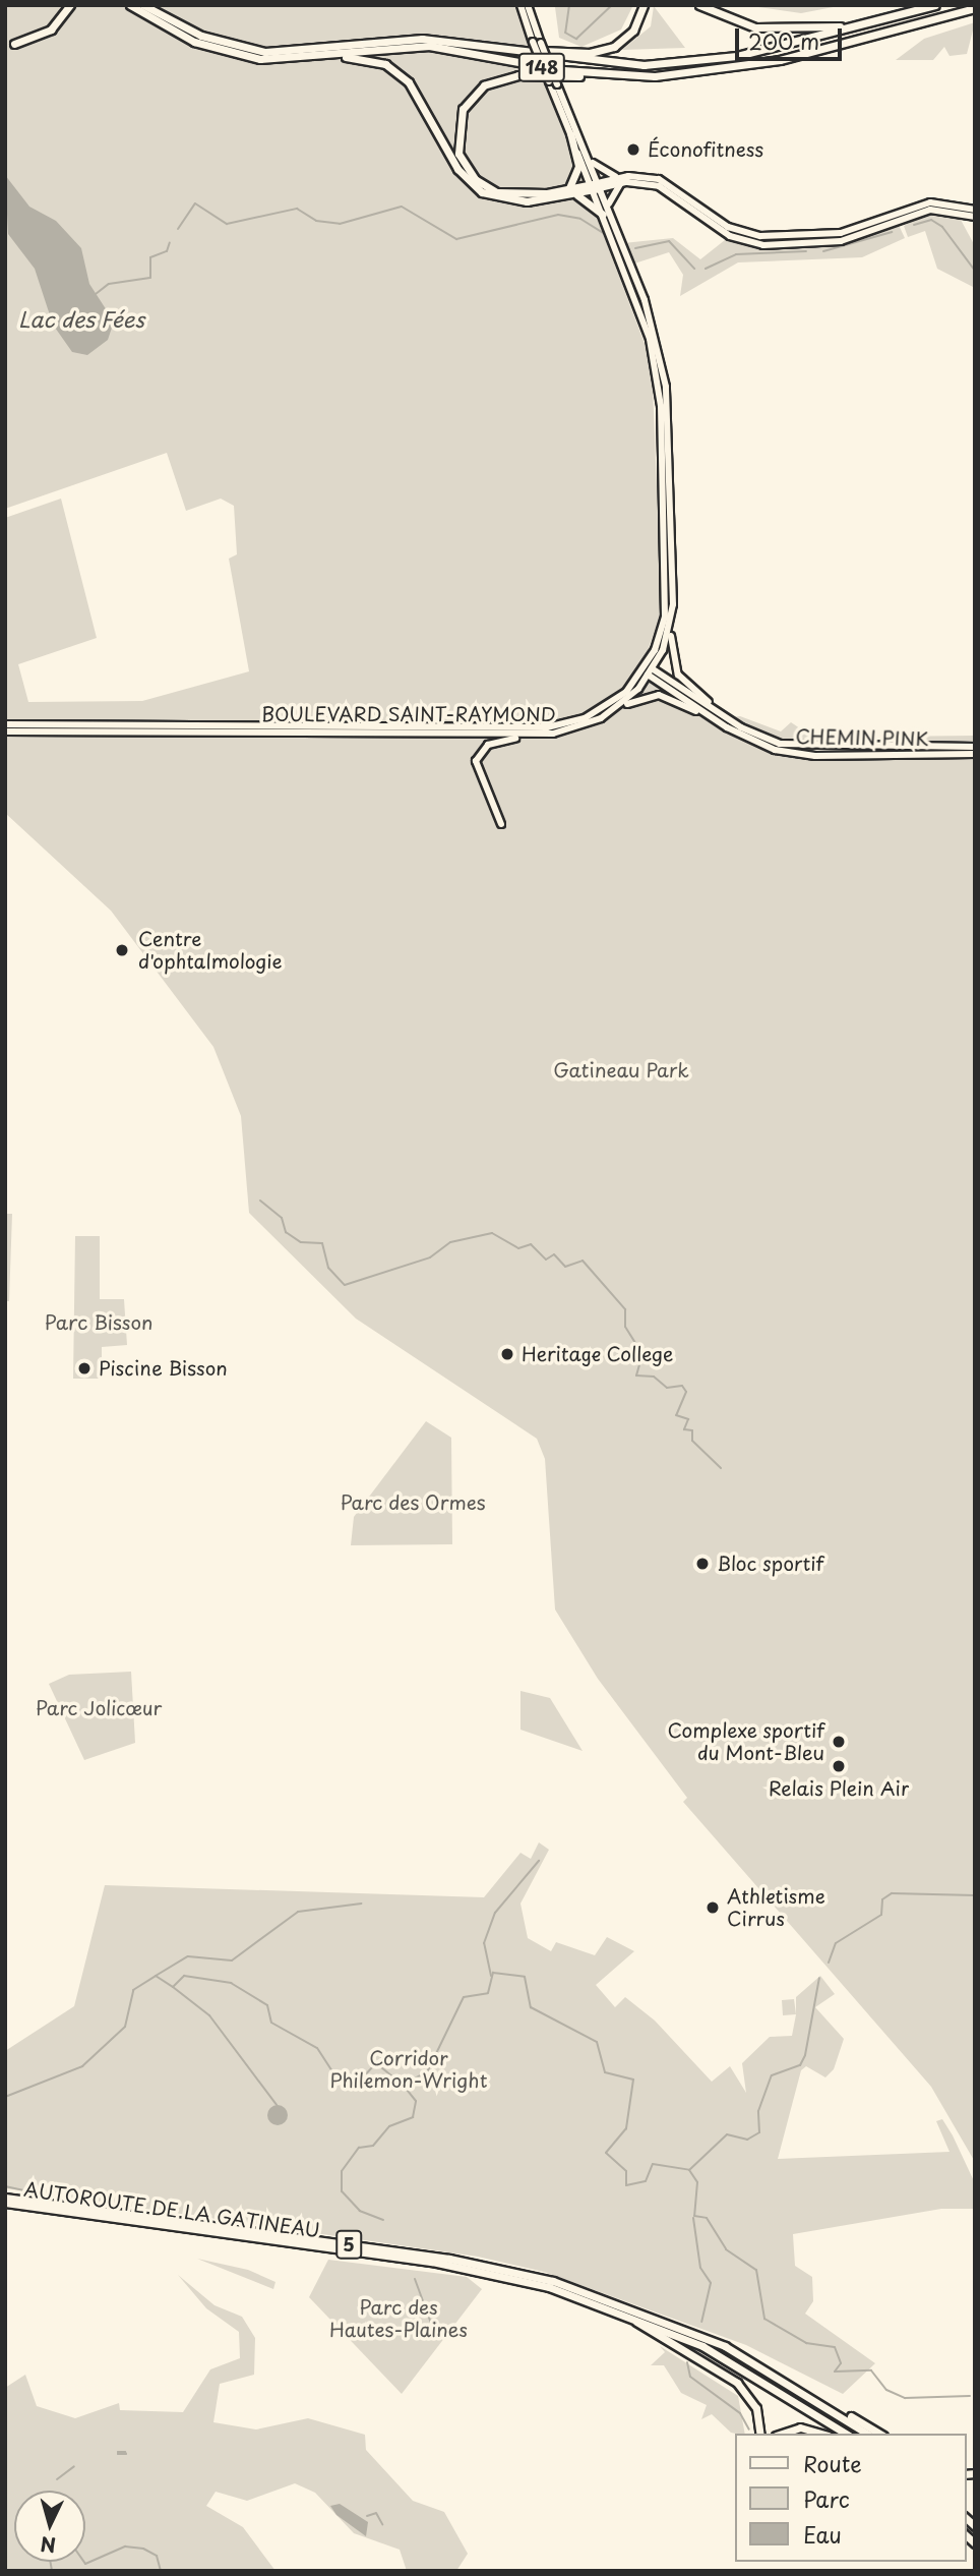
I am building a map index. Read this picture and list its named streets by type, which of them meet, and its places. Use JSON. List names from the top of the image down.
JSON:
{
  "streets": {
    "highway": ["148", "AUTOROUTE DE LA GATINEAU", "5"],
    "main road": ["BOULEVARD SAINT-RAYMOND", "CHEMIN PINK"]
  },
  "crossings": [
    ["BOULEVARD SAINT-RAYMOND", "CHEMIN PINK"]
  ],
  "water": ["Lac des Fées"],
  "parks": [
    "Gatineau Park",
    "Parc Bisson",
    "Parc des Ormes",
    "Parc Jolicœur",
    "Corridor Philemon-Wright",
    "Parc des Hautes-Plaines"
  ],
  "places": [
    "Éconofitness",
    "Centre d'ophtalmologie",
    "Heritage College",
    "Piscine Bisson",
    "Bloc sportif",
    "Complexe sportif du Mont-Bleu",
    "Relais Plein Air",
    "Athletisme Cirrus"
  ],
  "legend": ["Route", "Parc", "Eau"],
  "scale_bar": "200 m",
  "north": "bottom"
}
